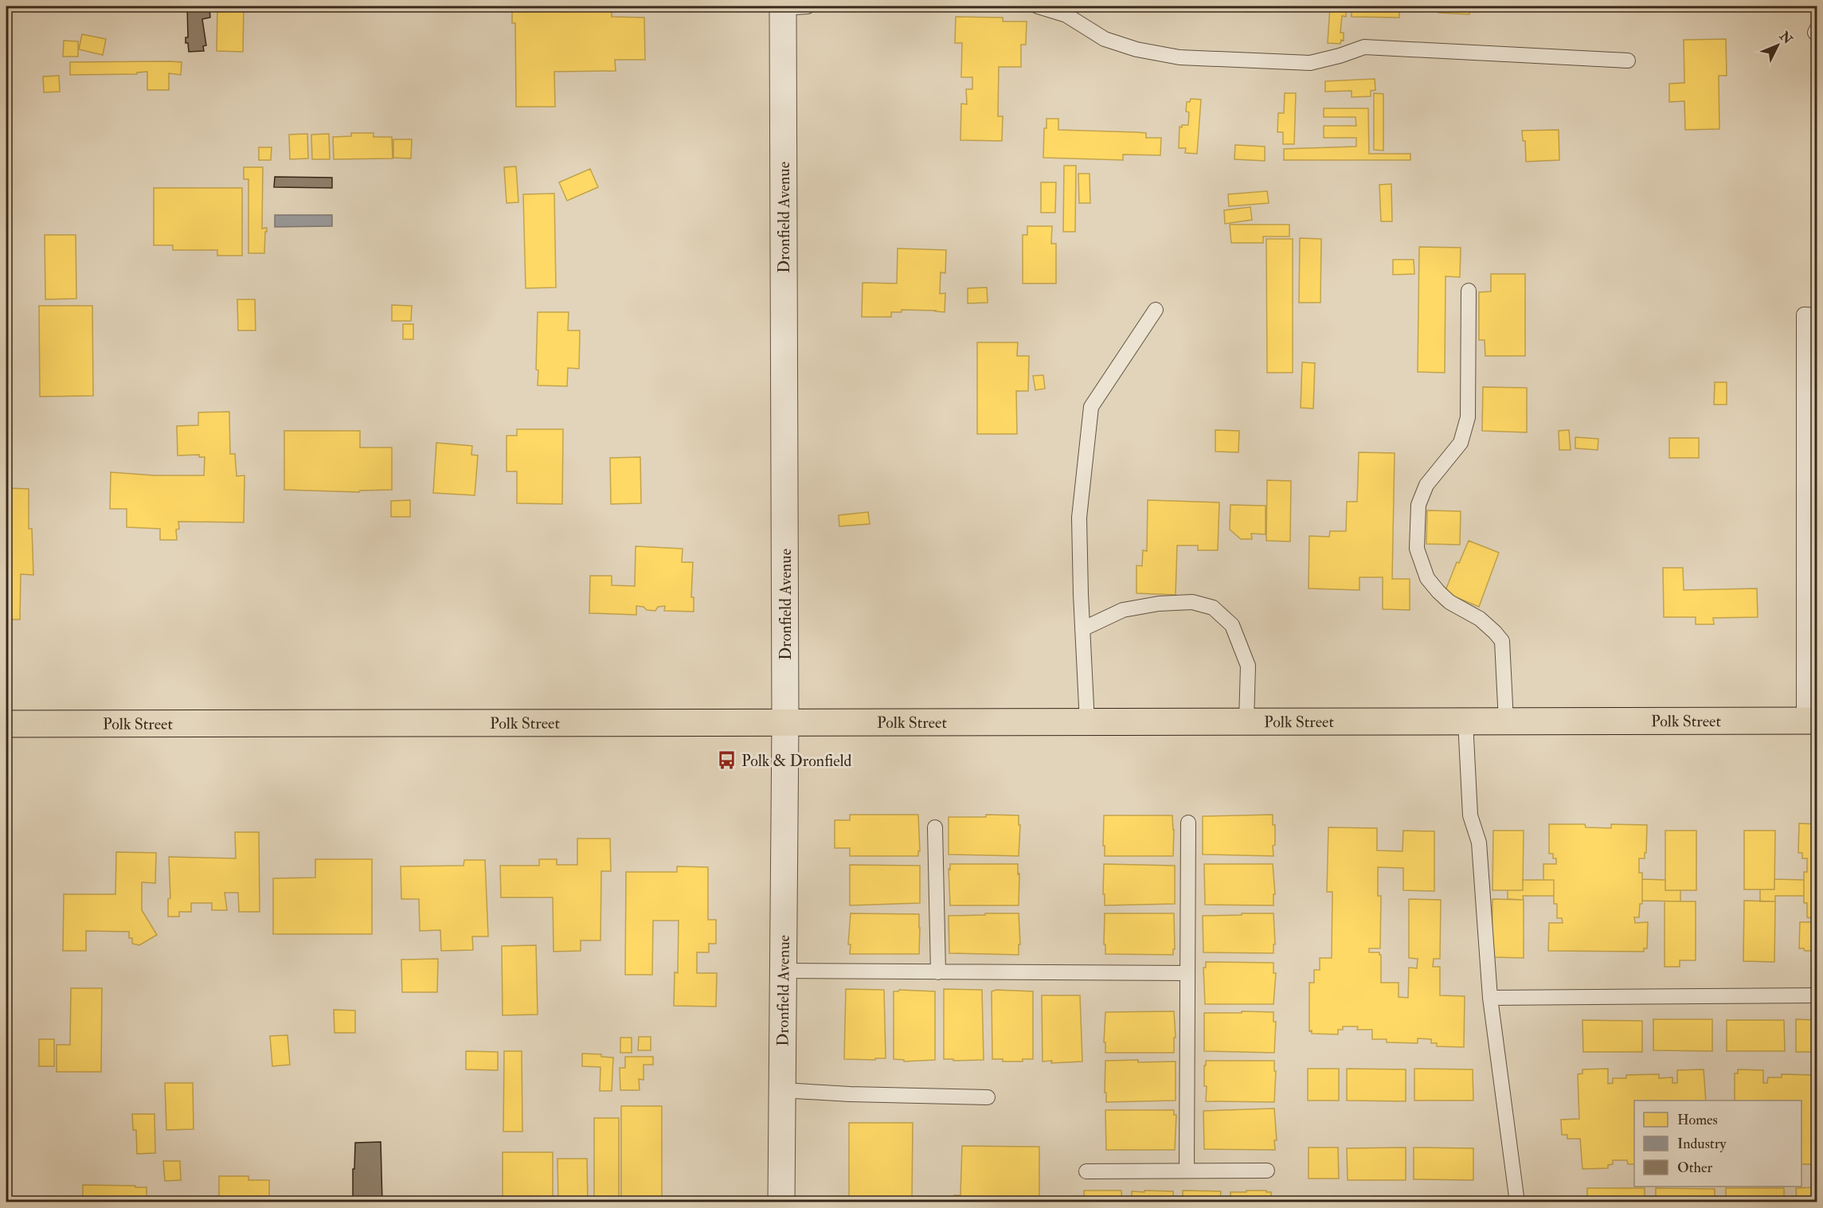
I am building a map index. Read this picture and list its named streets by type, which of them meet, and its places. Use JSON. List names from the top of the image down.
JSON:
{
  "streets": {
    "main road": ["Polk Street"],
    "street": ["Dronfield Avenue"]
  },
  "crossings": [
    ["Dronfield Avenue", "Polk Street"]
  ],
  "places": {
    "bus stop": ["Polk & Dronfield"]
  },
  "legend": ["Homes", "Industry", "Other"],
  "north": "top right"
}
